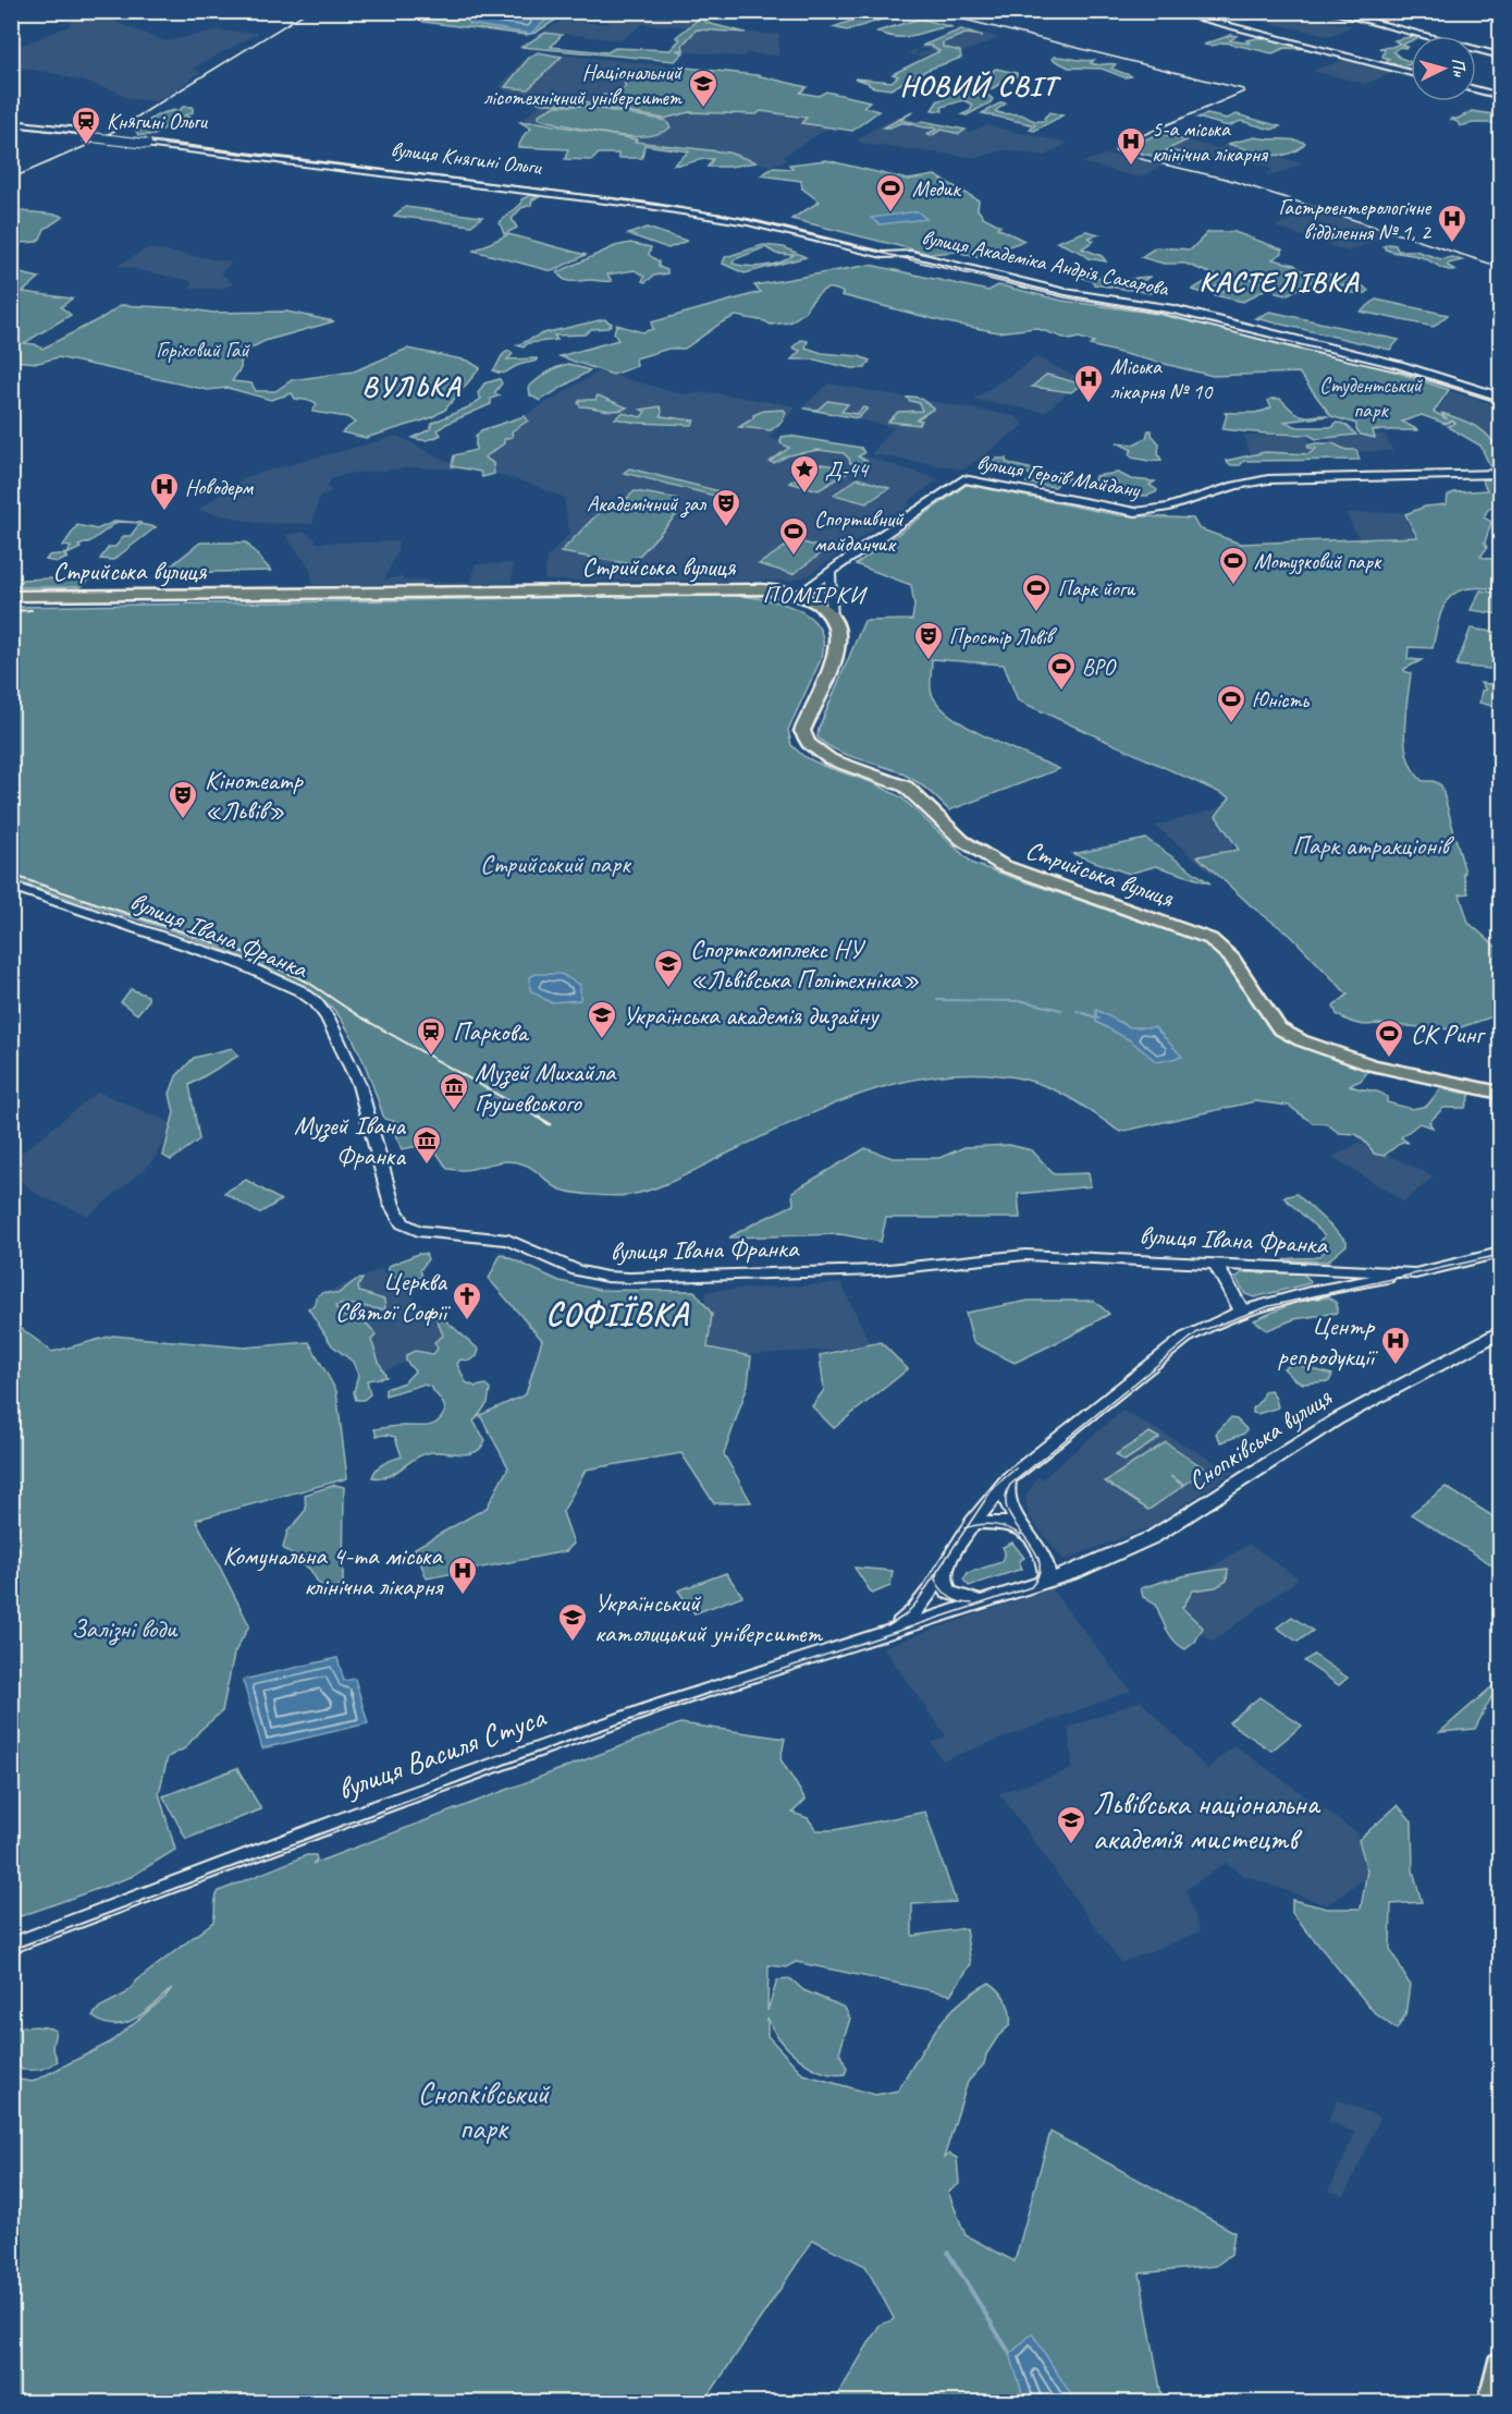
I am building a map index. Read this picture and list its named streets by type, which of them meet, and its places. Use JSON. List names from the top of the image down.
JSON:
{
  "streets": {
    "main road": [
      "вулиця Княгині Ольги",
      "вулиця Академіка Андрія Сахарова",
      "вулиця Героїв Майдану",
      "Стрийська вулиця",
      "вулиця Івана Франка",
      "Снопківська вулиця",
      "вулиця Василя Стуса"
    ]
  },
  "crossings": [
    ["вулиця Княгині Ольги", "вулиця Академіка Андрія Сахарова"],
    ["вулиця Героїв Майдану", "Стрийська вулиця"]
  ],
  "districts": [
    "НОВИЙ СВІТ",
    "КАСТЕЛІВКА",
    "ВУЛЬКА",
    "ПОМІРКИ",
    "СОФІЇВКА"
  ],
  "parks": [
    "Горіховий Гай",
    "Студентський парк",
    "Парк атракціонів",
    "Стрийський парк",
    "Залізні води",
    "Снопківський парк"
  ],
  "places": {
    "school or university": [
      "Національний лісотехнічний університет",
      "Спорткомплекс НУ «Львівська Політехніка»",
      "Українська академія дизайну",
      "Український католицький університет",
      "Львівська національна академія мистецтв"
    ],
    "station": ["Княгині Ольги", "Паркова"],
    "hospital": [
      "5-а міська клінічна лікарня",
      "Гастроентерологічне відділення № 1, 2",
      "Міська лікарня № 10",
      "Новодерм",
      "Центр репродукції",
      "Комунальна 4-та міська клінічна лікарня"
    ],
    "sports": [
      "Медик",
      "Спортивний майданчик",
      "Мотузковий парк",
      "Парк йоги",
      "ВРО",
      "Юність",
      "СК Ринг"
    ],
    "place": ["Д-44"],
    "theatre": ["Академічний зал", "Простір Львів", "Кінотеатр «Львів»"],
    "museum": ["Музей Михайла Грушевського", "Музей Івана Франка"],
    "church": ["Церква Святої Софії"]
  },
  "north": "right"
}
